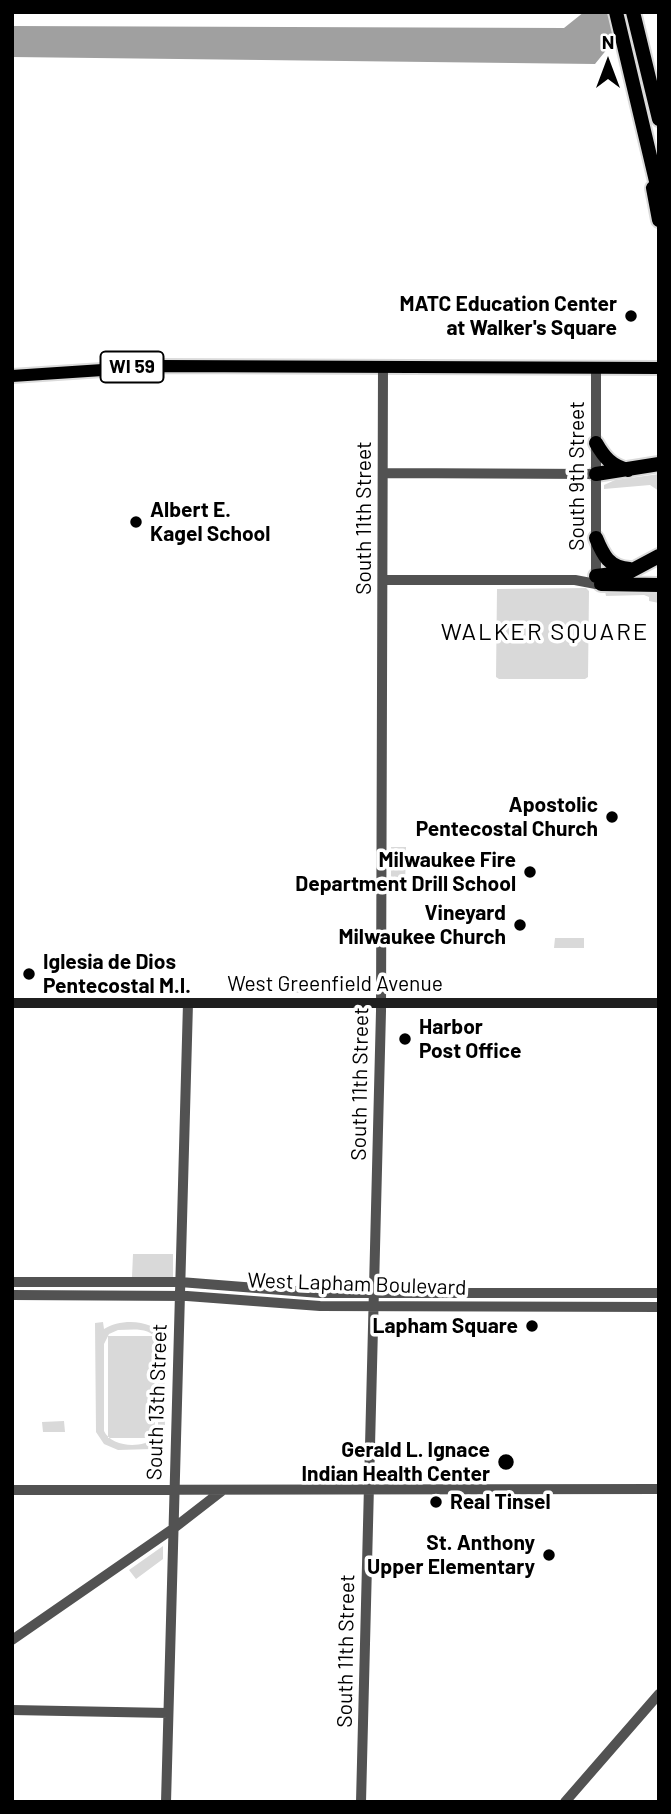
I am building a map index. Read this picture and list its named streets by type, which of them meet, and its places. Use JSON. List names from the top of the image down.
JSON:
{
  "streets": {
    "main road": ["WI 59", "West Greenfield Avenue"],
    "street": [
      "South 9th Street",
      "South 11th Street",
      "West Lapham Boulevard",
      "South 13th Street"
    ]
  },
  "crossings": [
    ["WI 59", "South 9th Street"],
    ["WI 59", "South 11th Street"],
    ["South 11th Street", "West Greenfield Avenue"],
    ["South 11th Street", "West Lapham Boulevard"],
    ["West Greenfield Avenue", "South 13th Street"],
    ["West Lapham Boulevard", "South 13th Street"]
  ],
  "districts": ["WALKER SQUARE"],
  "places": [
    "MATC Education Center at Walker's Square",
    "Albert E. Kagel School",
    "Apostolic Pentecostal Church",
    "Milwaukee Fire Department Drill School",
    "Vineyard Milwaukee Church",
    "Iglesia de Dios Pentecostal M.I.",
    "Harbor Post Office",
    "Lapham Square",
    "Gerald L. Ignace Indian Health Center",
    "Real Tinsel",
    "St. Anthony Upper Elementary"
  ],
  "north": "top"
}
